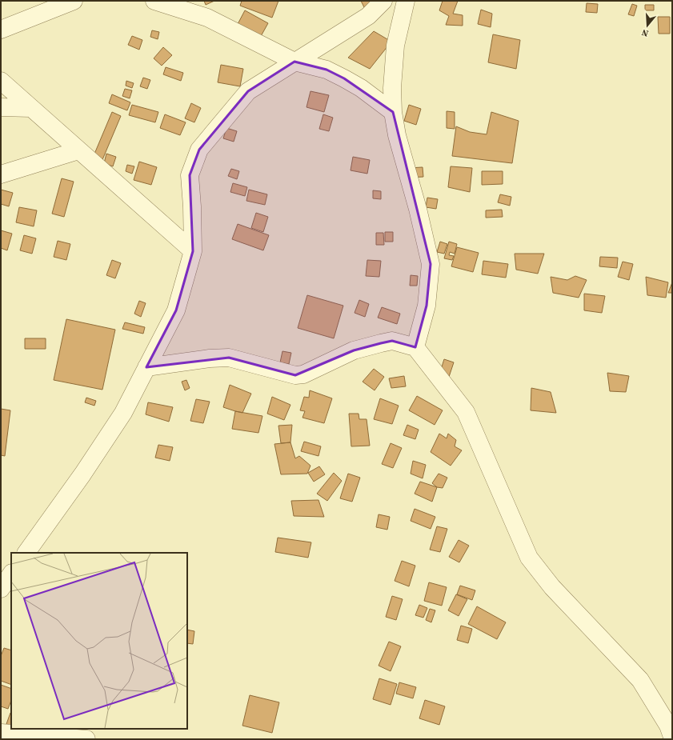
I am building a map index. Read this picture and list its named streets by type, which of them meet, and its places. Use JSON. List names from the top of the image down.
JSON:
{
  "north": "bottom"
}
